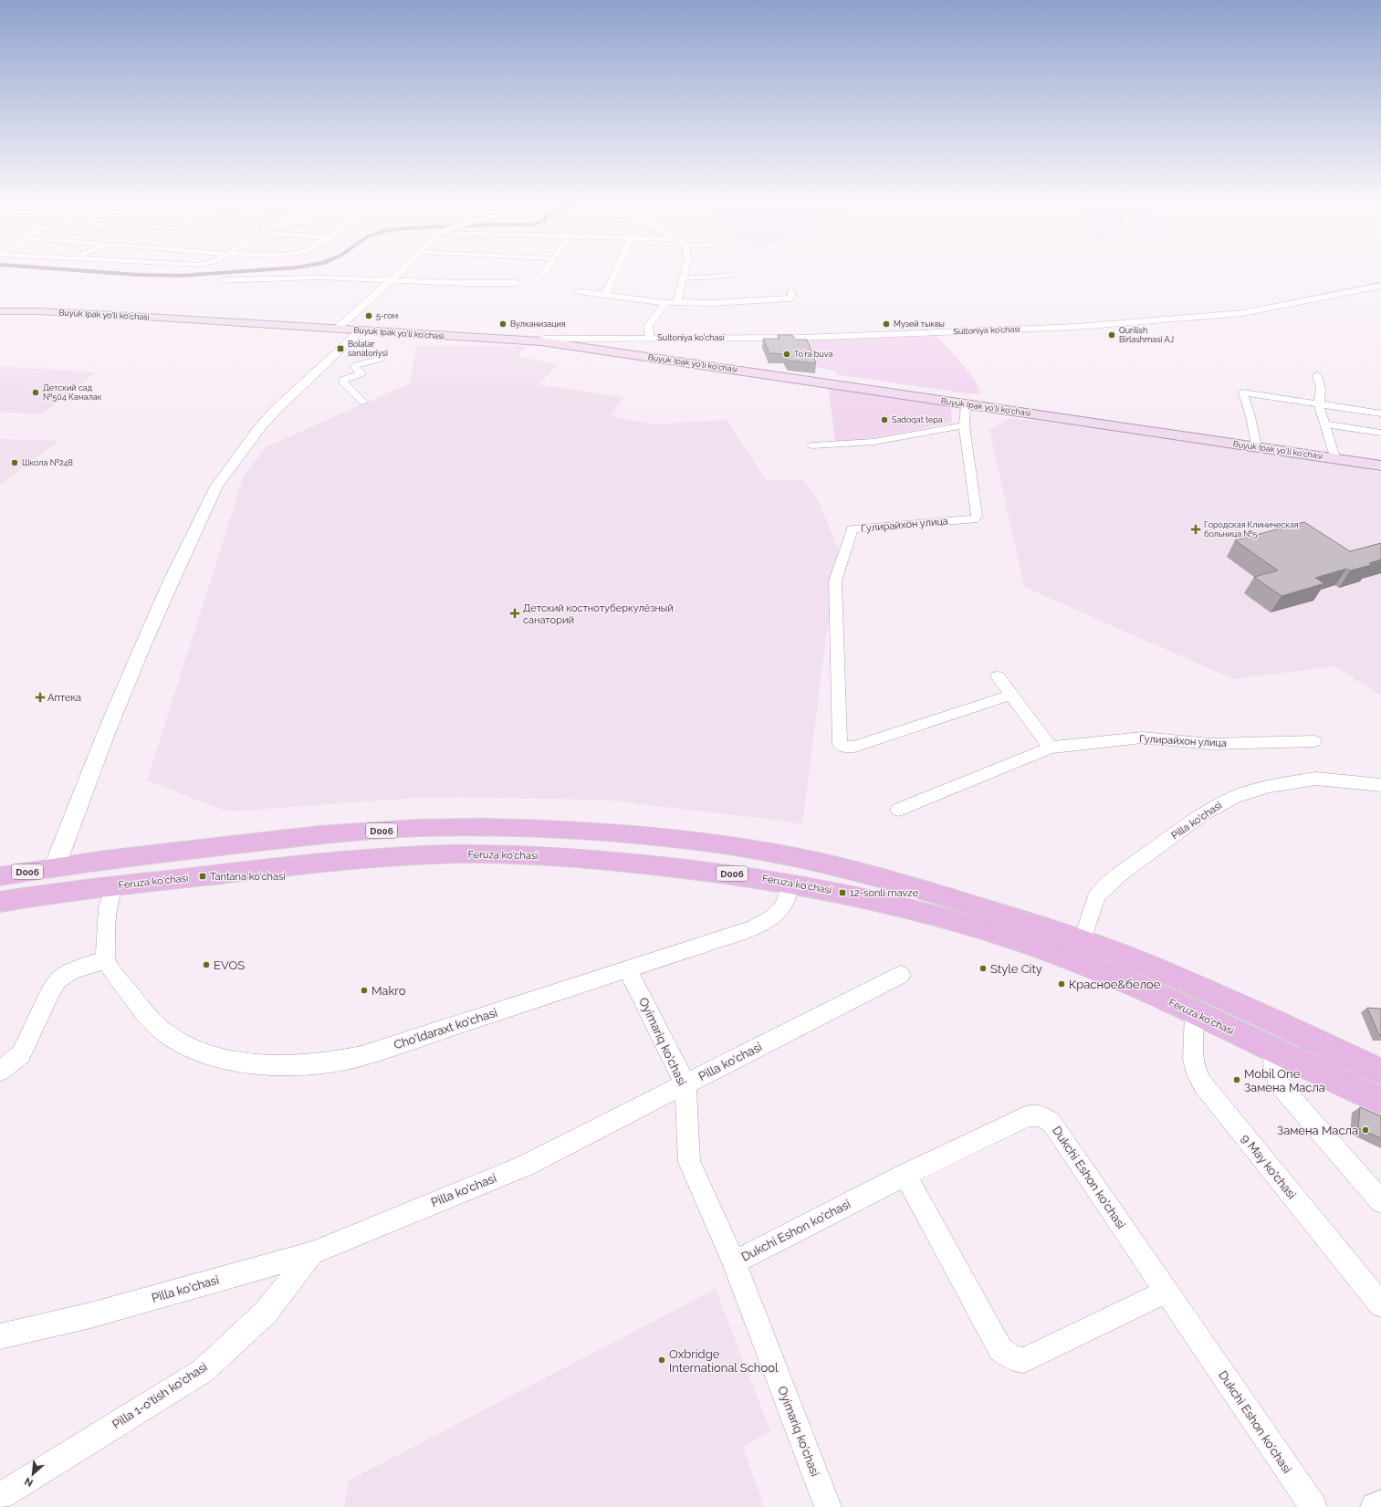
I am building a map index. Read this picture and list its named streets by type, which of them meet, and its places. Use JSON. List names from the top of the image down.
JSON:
{
  "streets": {
    "main road": ["Buyuk Ipak yo'li ko'chasi", "D006", "Feruza ko'chasi"],
    "street": [
      "Sultoniya ko'chasi",
      "Гулирайхон улица",
      "Pilla ko'chasi",
      "Cho'ldaraxt ko'chasi",
      "Oyimariq ko'chasi",
      "Pilla ko‘chasi",
      "9 May ko'chasi",
      "Dukchi Eshon ko'chasi",
      "Pilla 1-o'tish ko'chasi"
    ]
  },
  "crossings": [
    ["Buyuk Ipak yo'li ko'chasi", "Sultoniya ko'chasi"],
    ["Pilla ko'chasi", "D006"],
    ["D006", "Feruza ko'chasi"],
    ["Feruza ko'chasi", "Cho'ldaraxt ko'chasi"],
    ["Feruza ko'chasi", "9 May ko'chasi"],
    ["Cho'ldaraxt ko'chasi", "Oyimariq ko'chasi"],
    ["Oyimariq ko'chasi", "Pilla ko‘chasi"],
    ["Oyimariq ko'chasi", "Dukchi Eshon ko'chasi"],
    ["Pilla ko‘chasi", "Pilla 1-o'tish ko'chasi"]
  ],
  "places": {
    "other": [
      "5-гом",
      "Вулканизация",
      "Музей тыквы",
      "Qurilish Birlashmasi AJ",
      "To‘ra buva",
      "Детский сад №504 Камалак",
      "Sadoqat tepa",
      "Школа №248",
      "EVOS",
      "Style City",
      "Красное&белое",
      "Makro",
      "Mobil One Замена Масла",
      "Замена Масла",
      "Oxbridge International School"
    ],
    "transit": ["Bolalar sanatoriysi", "Tantana ko'chasi", "12-sonli mavze"],
    "health": ["Городская Клиническая больница №5", "Детский костнотуберкулёзный санаторий", "Аптека"]
  },
  "north": "bottom left"
}
